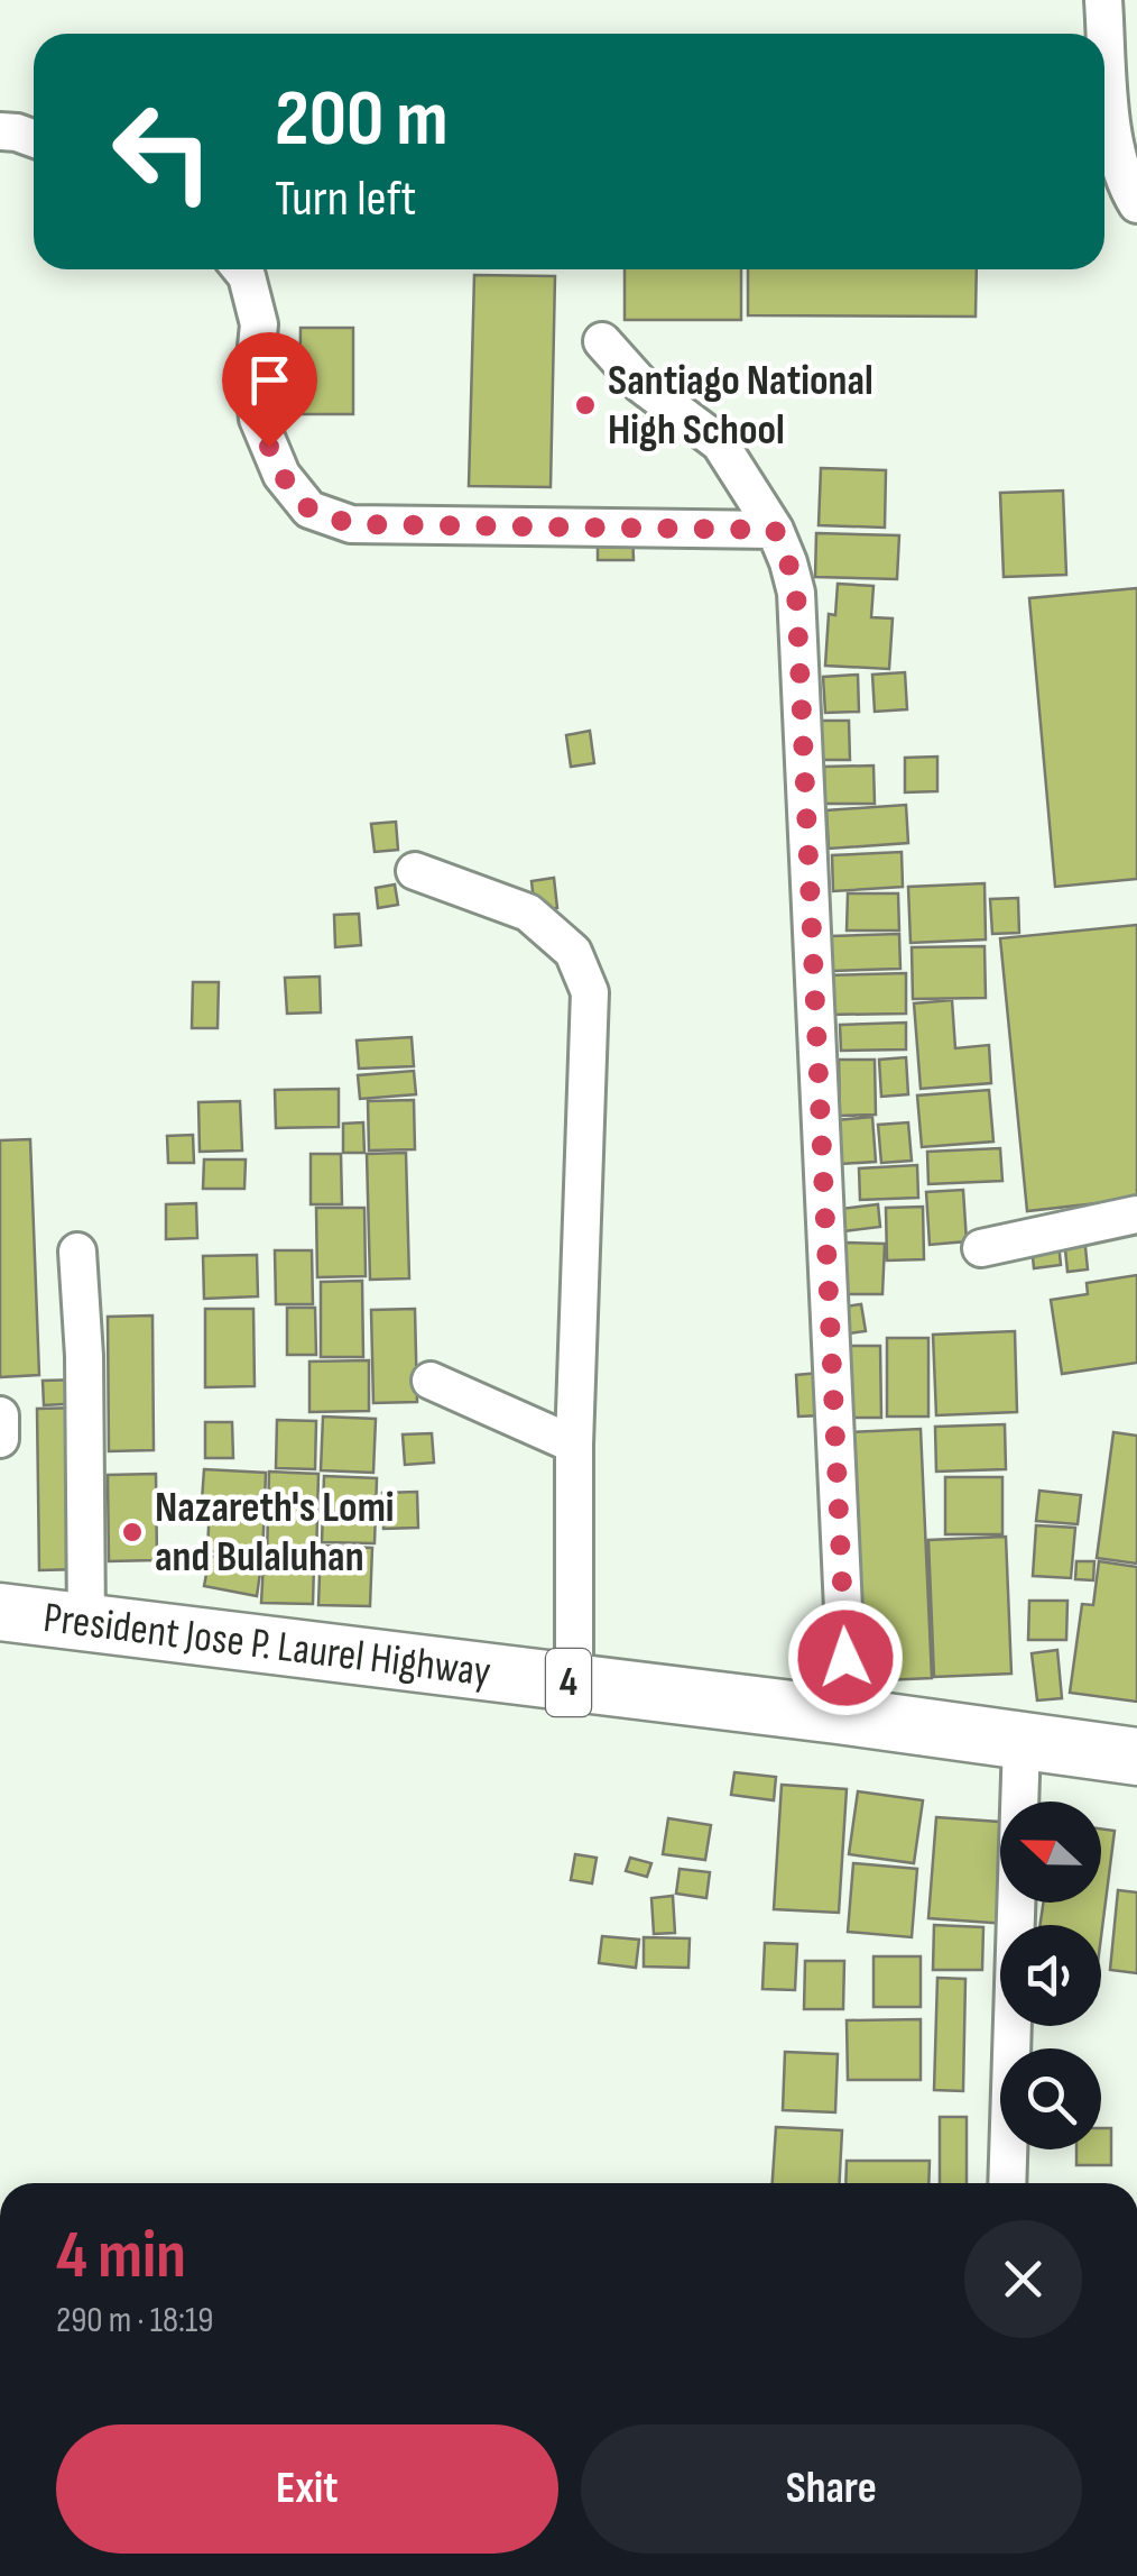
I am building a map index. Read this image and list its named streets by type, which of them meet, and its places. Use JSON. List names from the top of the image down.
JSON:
{
  "streets": {
    "highway": ["President Jose P. Laurel Highway", "4"]
  },
  "places": ["Santiago National High School", "Nazareth's Lomi and Bulaluhan"],
  "north": "left",
  "page": {
    "turn": ["200 m", "Turn left"],
    "heading": ["4 min", "290 m · 18:19"],
    "buttons": ["Exit", "Share"]
  }
}
